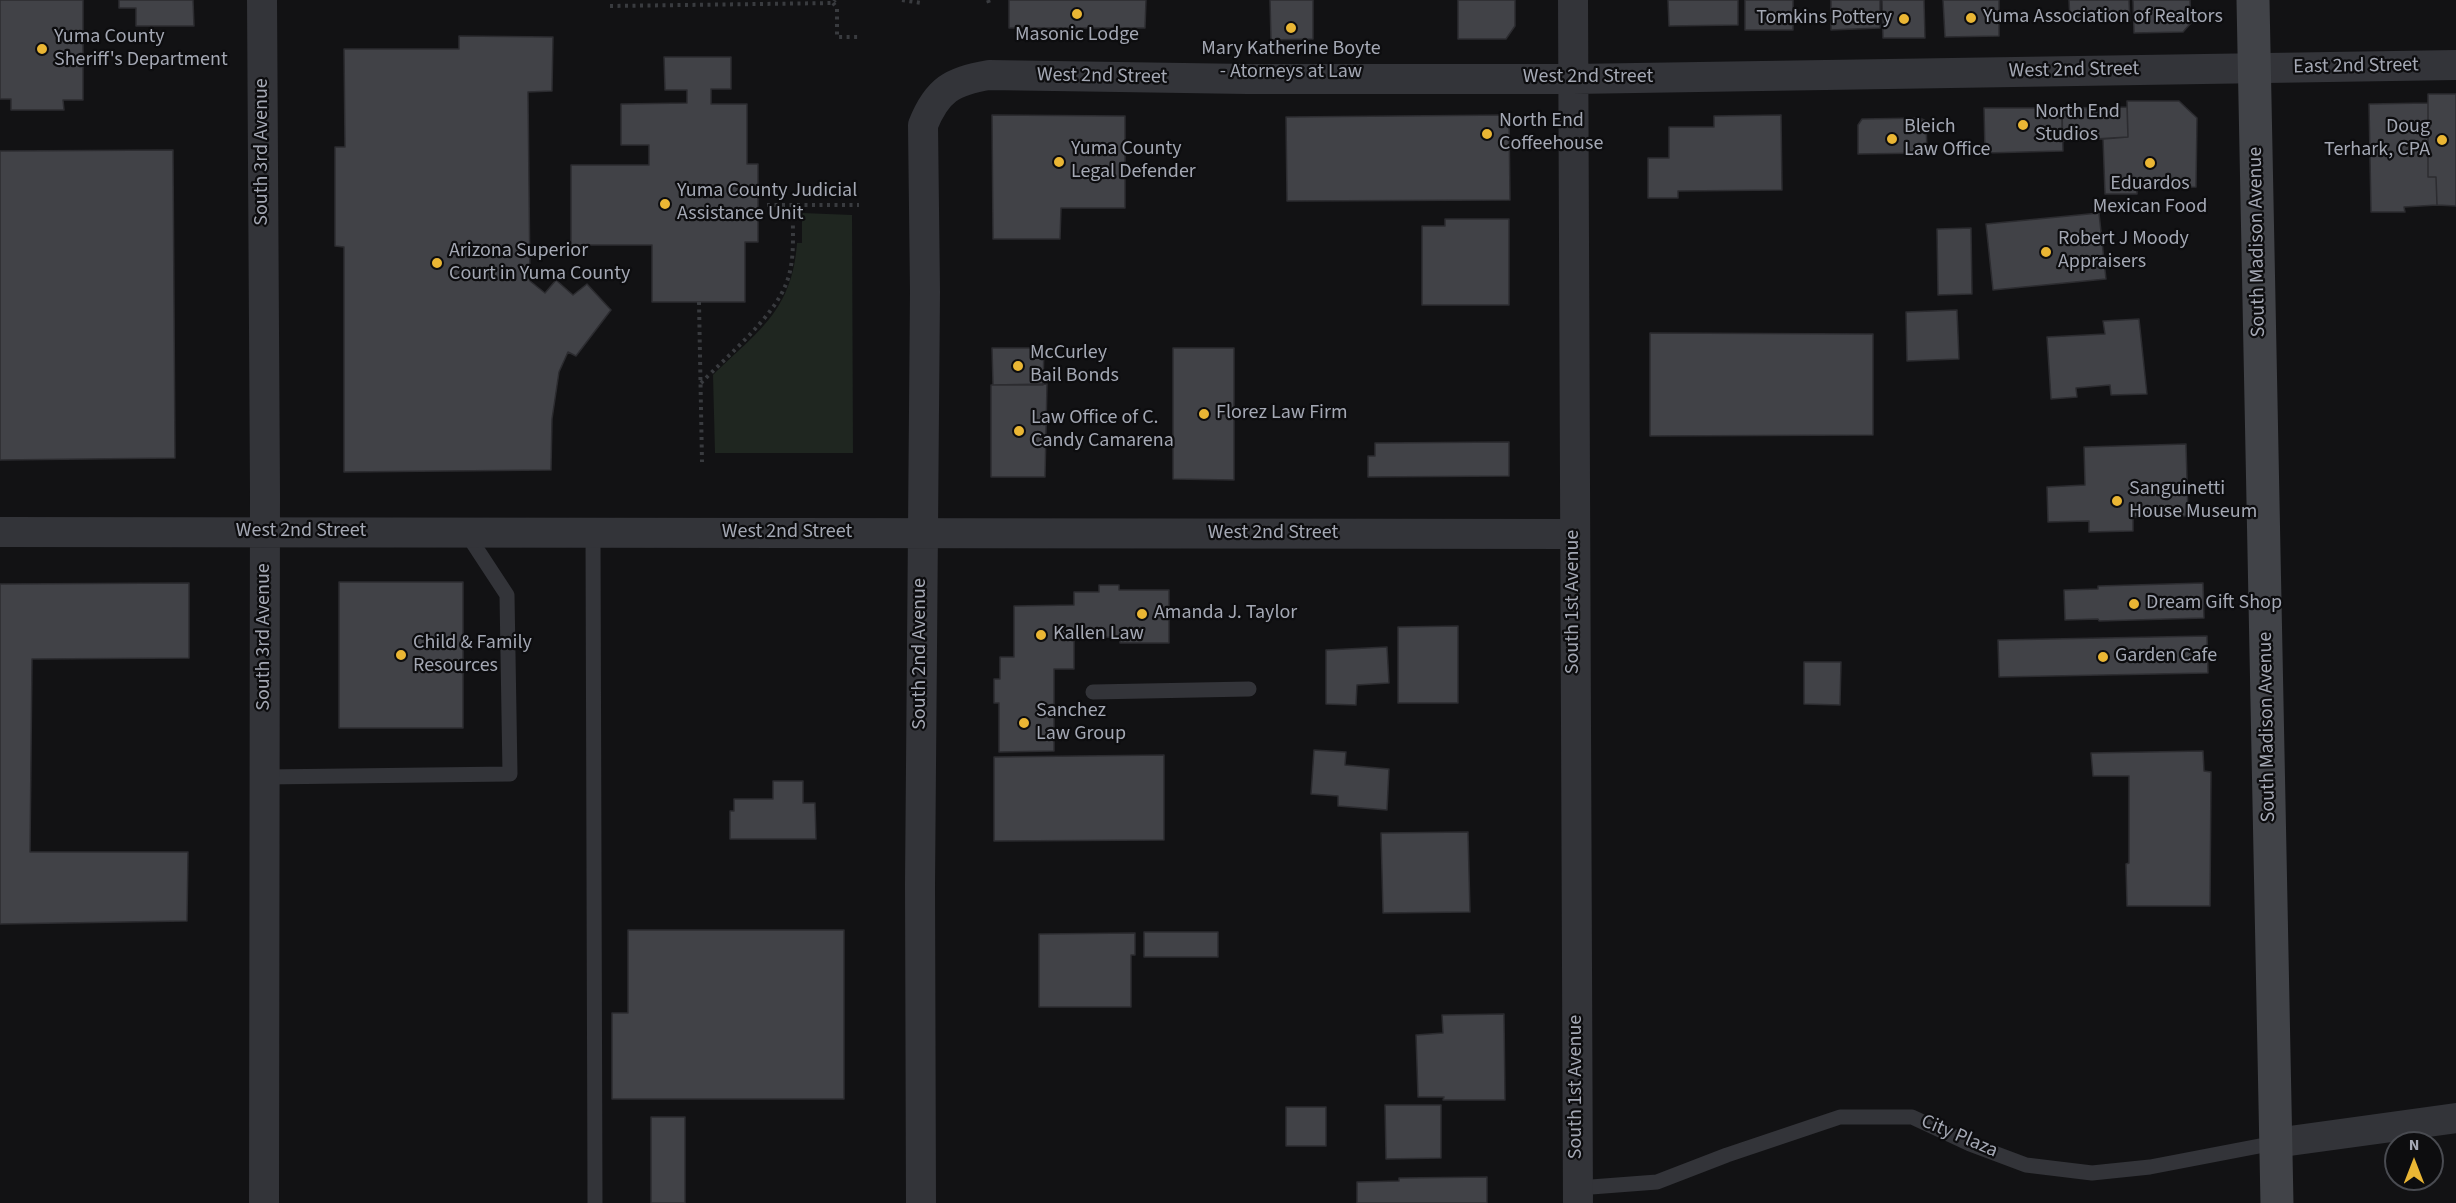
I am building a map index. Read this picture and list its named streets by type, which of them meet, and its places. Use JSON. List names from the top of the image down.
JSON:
{
  "streets": {
    "street": [
      "East 2nd Street",
      "West 2nd Street",
      "South 3rd Avenue",
      "South Madison Avenue",
      "South 1st Avenue",
      "South 2nd Avenue"
    ],
    "lane": ["City Plaza"]
  },
  "crossings": [
    ["East 2nd Street", "West 2nd Street"],
    ["East 2nd Street", "South Madison Avenue"],
    ["West 2nd Street", "South 3rd Avenue"],
    ["West 2nd Street", "South Madison Avenue"],
    ["West 2nd Street", "South 1st Avenue"],
    ["West 2nd Street", "South 2nd Avenue"],
    ["South Madison Avenue", "City Plaza"],
    ["South 1st Avenue", "City Plaza"]
  ],
  "places": [
    "Masonic Lodge",
    "Yuma Association of Realtors",
    "Tomkins Pottery",
    "Mary Katherine Boyte - Atorneys at Law",
    "Yuma County Sheriff's Department",
    "North End Studios",
    "North End Coffeehouse",
    "Bleich Law Office",
    "Doug Terhark, CPA",
    "Yuma County Legal Defender",
    "Eduardos Mexican Food",
    "Yuma County Judicial Assistance Unit",
    "Robert J Moody Appraisers",
    "Arizona Superior Court in Yuma County",
    "McCurley Bail Bonds",
    "Florez Law Firm",
    "Law Office of C. Candy Camarena",
    "Sanguinetti House Museum",
    "Dream Gift Shop",
    "Amanda J. Taylor",
    "Kallen Law",
    "Child & Family Resources",
    "Garden Cafe",
    "Sanchez Law Group"
  ],
  "north": "top"
}
